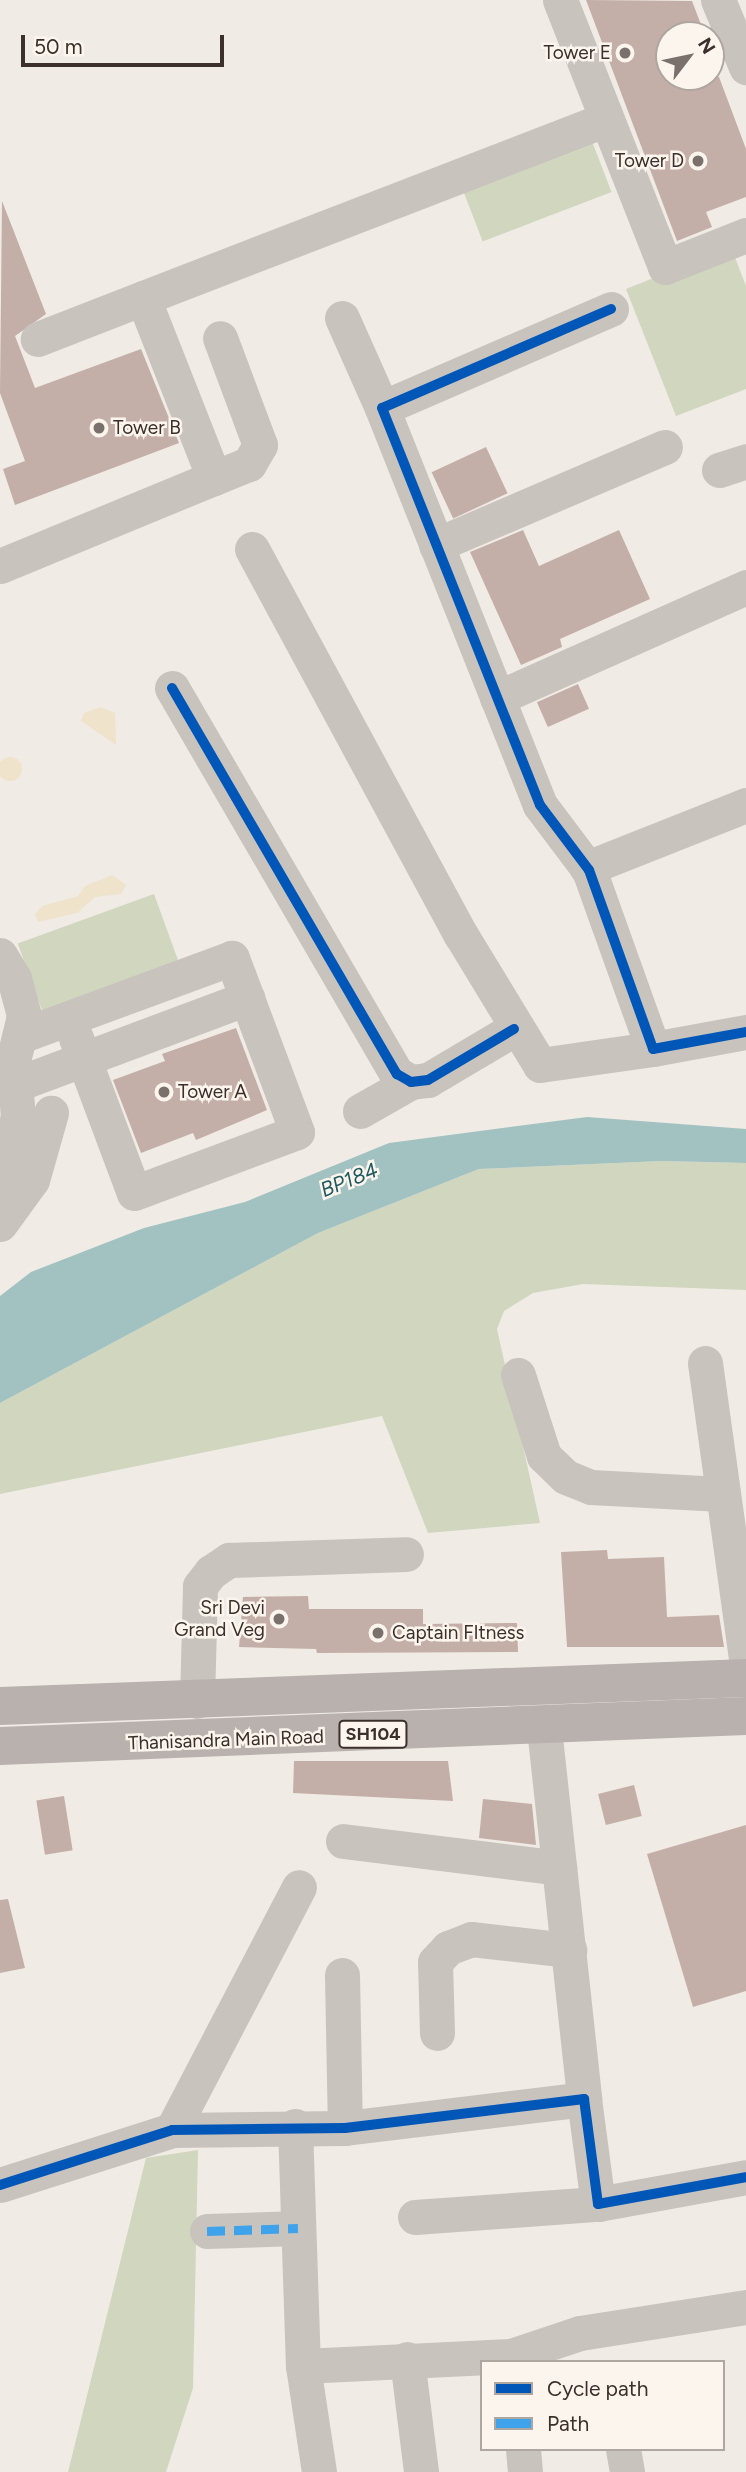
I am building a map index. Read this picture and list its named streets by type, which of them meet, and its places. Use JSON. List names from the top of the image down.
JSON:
{
  "streets": {
    "main road": ["SH104", "Thanisandra Main Road"]
  },
  "water": ["BP184"],
  "places": [
    "Tower E",
    "Tower D",
    "Tower B",
    "Tower A",
    "Sri Devi Grand Veg",
    "Captain FItness"
  ],
  "legend": ["Cycle path", "Path"],
  "scale_bar": "50 m",
  "north": "top right"
}
